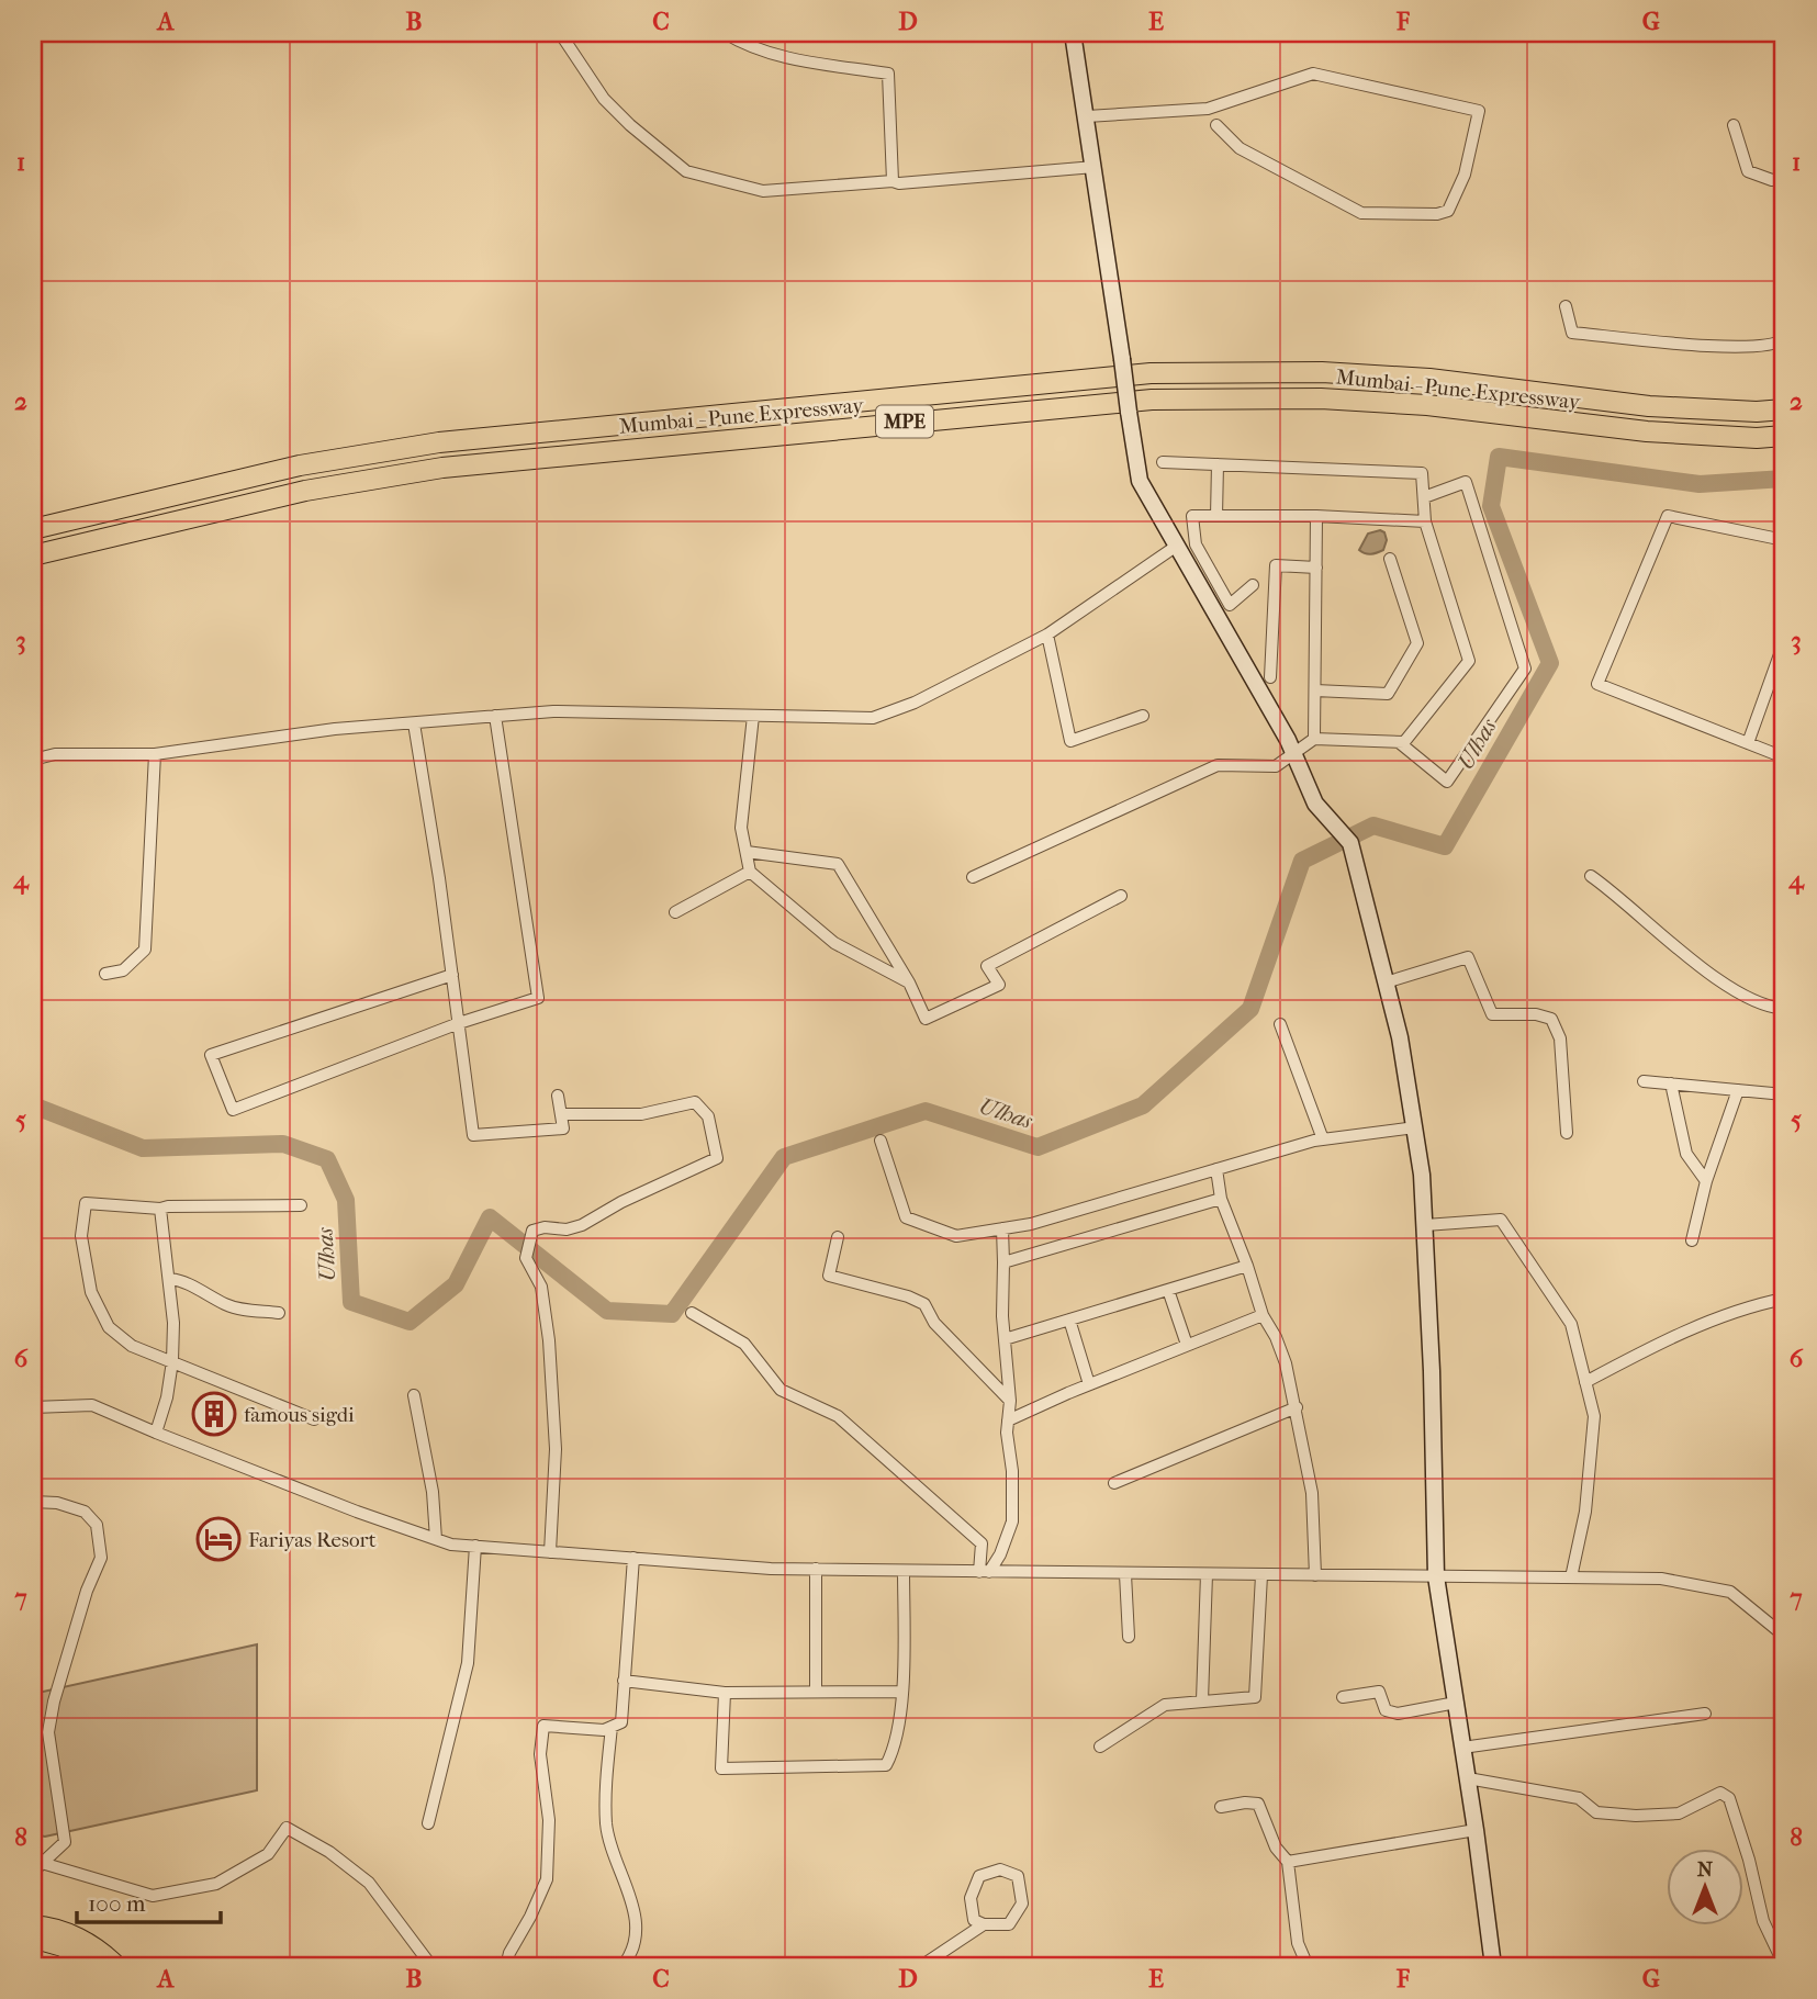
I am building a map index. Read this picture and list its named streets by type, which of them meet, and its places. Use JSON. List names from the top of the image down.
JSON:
{
  "streets": {
    "highway": ["Mumbai - Pune Expressway", "MPE"]
  },
  "water": ["Ulhas"],
  "places": {
    "building": ["famous sigdi"],
    "hotel": ["Fariyas Resort"]
  },
  "scale_bar": "100 m",
  "north": "top",
  "grid": {
    "columns": [
      "A",
      "B",
      "C",
      "D",
      "E",
      "F",
      "G"
    ],
    "rows": [
      "1",
      "2",
      "3",
      "4",
      "5",
      "6",
      "7",
      "8"
    ]
  }
}
